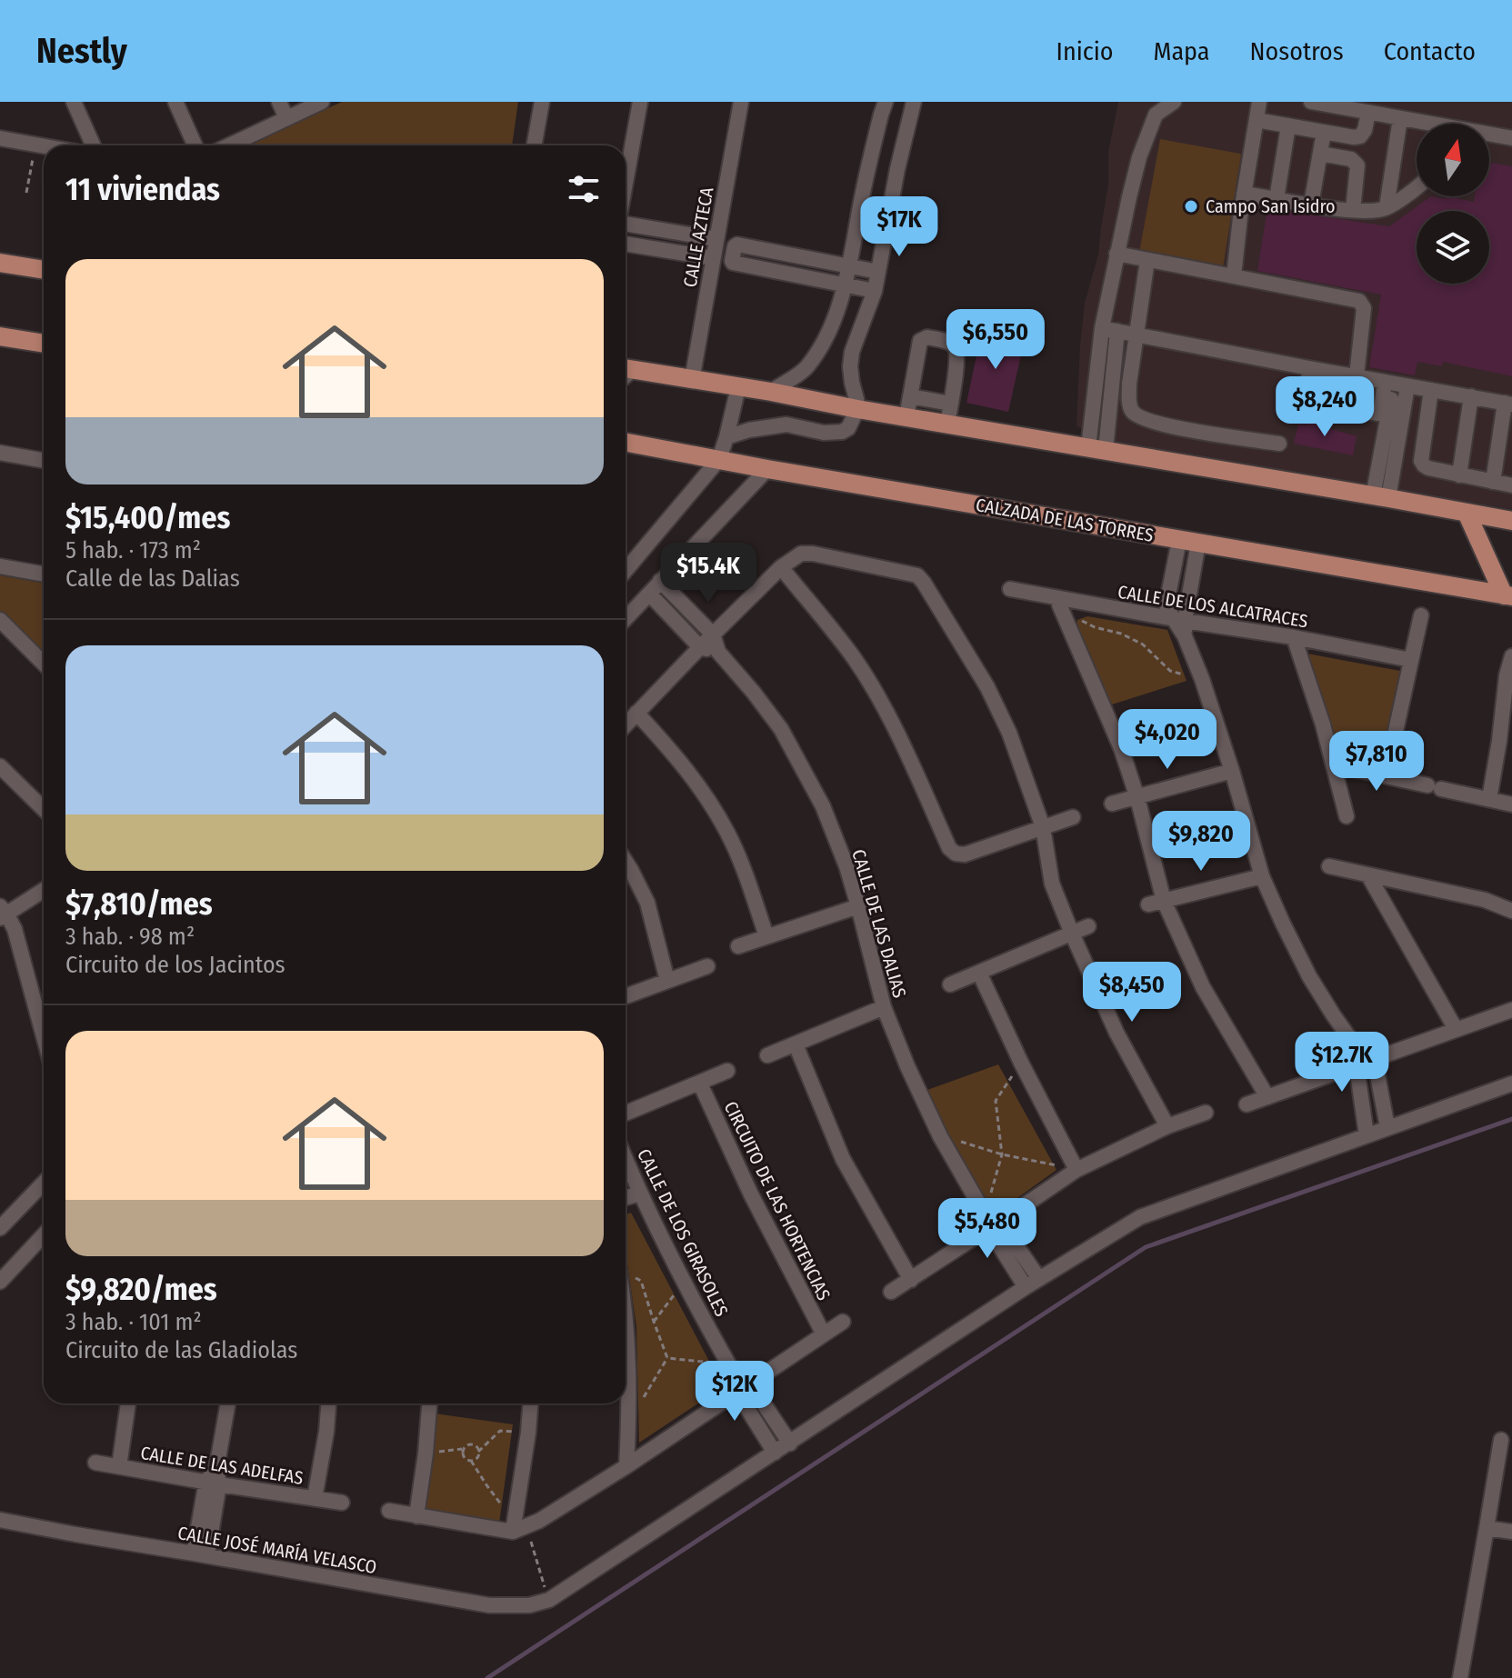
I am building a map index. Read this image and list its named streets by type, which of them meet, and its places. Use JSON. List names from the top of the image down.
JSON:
{
  "streets": {
    "main road": ["CALZADA DE LAS TORRES"],
    "street": [
      "CALLE AZTECA",
      "CALLE DE LOS ALCATRACES",
      "CALLE DE LAS DALIAS",
      "CIRCUITO DE LAS HORTENCIAS",
      "CALLE DE LOS GIRASOLES",
      "CALLE DE LAS ADELFAS",
      "CALLE JOSÉ MARÍA VELASCO"
    ]
  },
  "places": ["Campo San Isidro"],
  "north": "top",
  "page": {
    "header": "Nestly",
    "nav": [
      "Inicio",
      "Mapa",
      "Nosotros",
      "Contacto"
    ],
    "heading": "11 viviendas",
    "price": [
      "$17K",
      "$6,550",
      "$8,240",
      "$15.4K",
      "$4,020",
      "$7,810",
      "$9,820",
      "$8,450",
      "$12.7K",
      "$5,480",
      "$12K"
    ],
    "list": [
      {
        "name": "$15,400/mes",
        "note": "5 hab. · 173 m² · Calle de las Dalias"
      },
      {
        "name": "$7,810/mes",
        "note": "3 hab. · 98 m² · Circuito de los Jacintos"
      },
      {
        "name": "$9,820/mes",
        "note": "3 hab. · 101 m² · Circuito de las Gladiolas"
      }
    ]
  }
}
